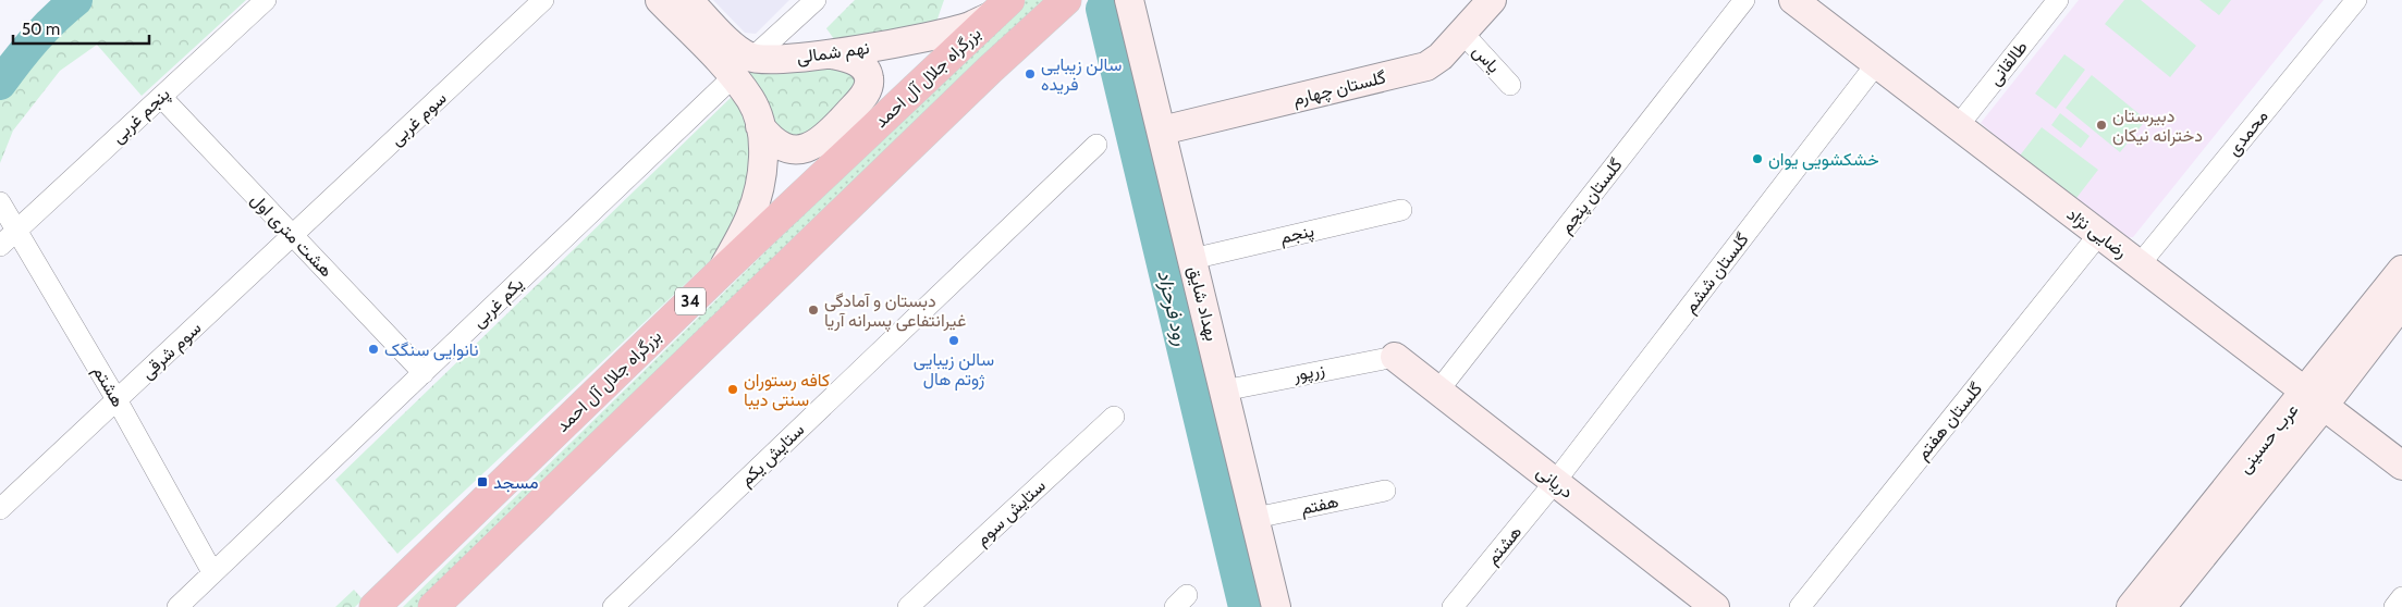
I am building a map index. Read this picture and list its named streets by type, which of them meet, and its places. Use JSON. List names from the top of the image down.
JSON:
{
  "streets": {
    "highway": ["بزرگراه جلال آل احمد", "34"],
    "street": [
      "نهم شمالی",
      "یاس",
      "طالقانی",
      "گلستان چهارم",
      "پنجم غربی",
      "سوم غربی",
      "محمدی",
      "گلستان پنجم",
      "رضایی نژاد",
      "پنجم",
      "هشت‌ متری اول",
      "گلستان ششم",
      "یکم غربی",
      "بهداد شایق",
      "سوم شرقی",
      "زرپور",
      "هشتم",
      "گلستان هفتم",
      "عرب حسینی",
      "ستایش یکم",
      "دریانی",
      "هفتم",
      "ستایش سوم"
    ]
  },
  "crossings": [
    ["نهم شمالی", "بزرگراه جلال آل احمد"],
    ["نهم شمالی", "یکم غربی"],
    ["یاس", "گلستان چهارم"],
    ["طالقانی", "رضایی نژاد"],
    ["گلستان چهارم", "بهداد شایق"],
    ["پنجم غربی", "هشت‌ متری اول"],
    ["پنجم غربی", "هشتم"],
    ["سوم غربی", "هشت‌ متری اول"],
    ["سوم غربی", "سوم شرقی"],
    ["محمدی", "رضایی نژاد"],
    ["گلستان پنجم", "دریانی"],
    ["رضایی نژاد", "گلستان ششم"],
    ["رضایی نژاد", "گلستان هفتم"],
    ["رضایی نژاد", "عرب حسینی"],
    ["پنجم", "بهداد شایق"],
    ["هشت‌ متری اول", "یکم غربی"],
    ["هشت‌ متری اول", "سوم شرقی"],
    ["گلستان ششم", "هشتم"],
    ["گلستان ششم", "دریانی"],
    ["یکم غربی", "هشتم"],
    ["بهداد شایق", "زرپور"],
    ["بهداد شایق", "هفتم"],
    ["سوم شرقی", "هشتم"],
    ["زرپور", "دریانی"],
    ["هشتم", "دریانی"]
  ],
  "water": ["رود فرحزاد"],
  "places": {
    "other": [
      "سالن زیبایی فریده",
      "دبیرستان دخترانه نیکان",
      "خشکشویی یوان",
      "دبستان و آمادگی غیرانتفاعی پسرانه آریا",
      "سالن زیبایی ژوتم هال",
      "نانوایی سنگک",
      "کافه رستوران سنتی دیبا"
    ],
    "transit": ["مسجد"]
  },
  "scale_bar": "50 m"
}
